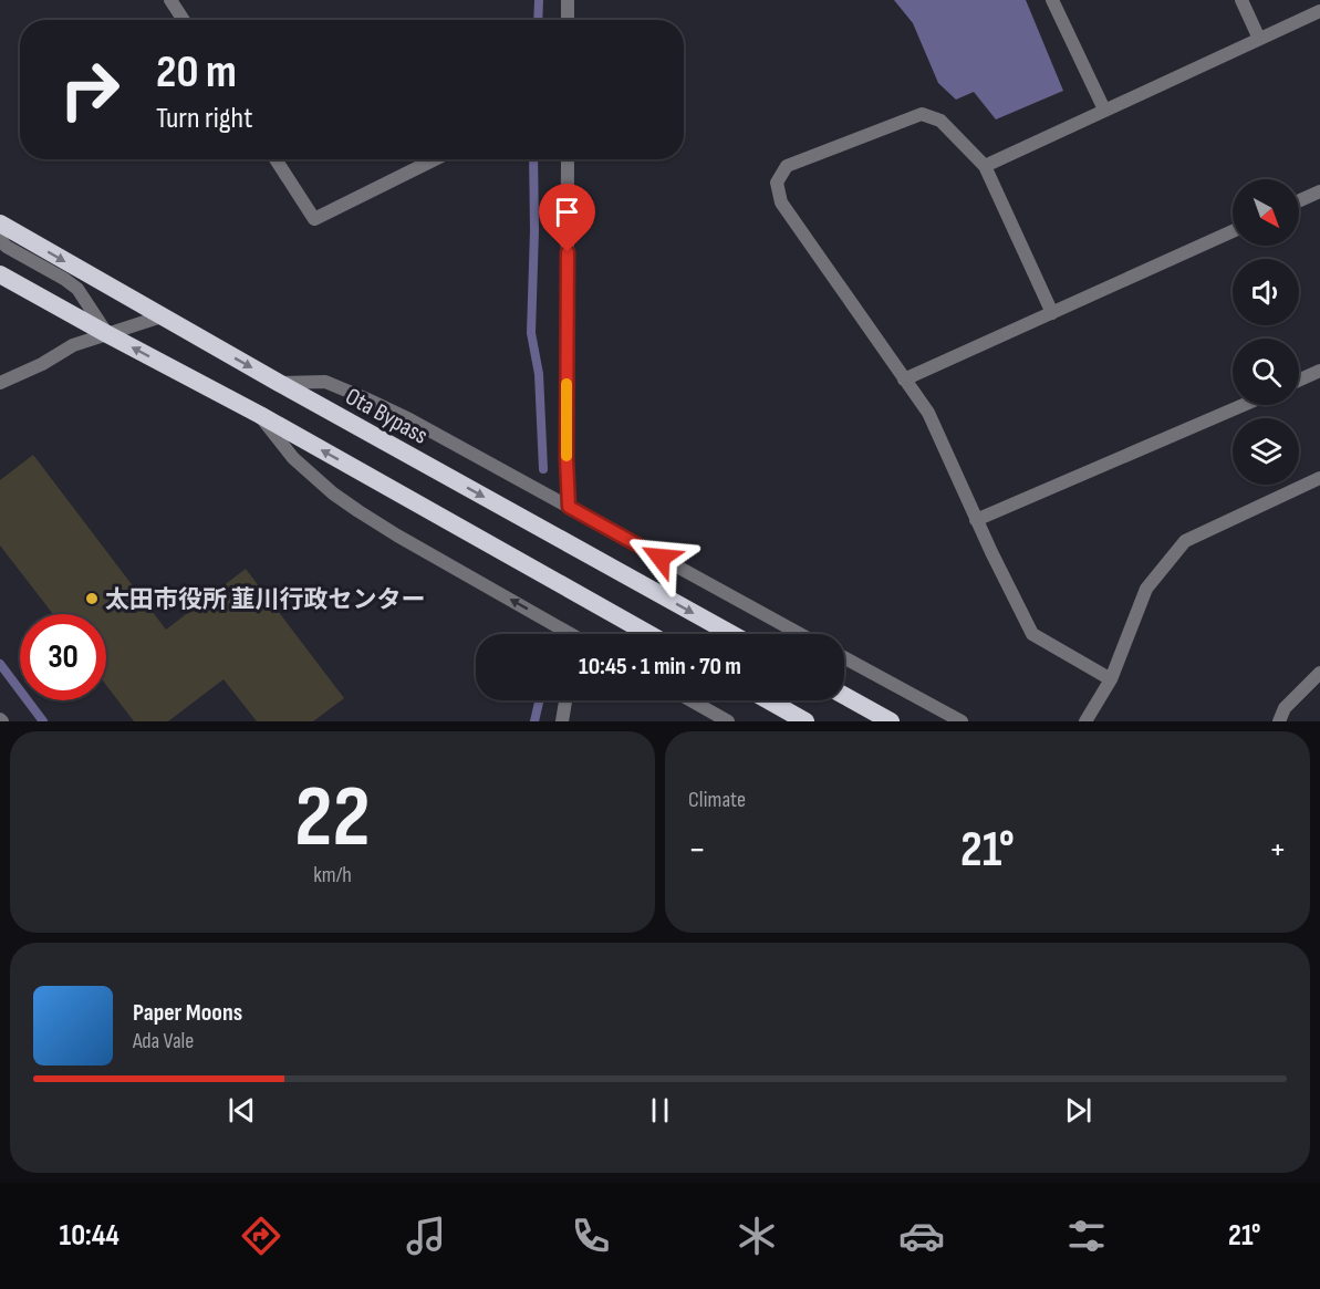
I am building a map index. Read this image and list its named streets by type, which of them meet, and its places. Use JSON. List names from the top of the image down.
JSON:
{
  "streets": {
    "highway": ["Ota Bypass"]
  },
  "places": ["太田市役所 韮川行政センター"],
  "north": "bottom right",
  "page": {
    "turn": ["20 m", "Turn right"],
    "limit": "30",
    "trip": "10:45 · 1 min · 70 m",
    "tile": [
      ["22", "km/h"],
      "Climate"
    ],
    "heat": ["−", "21°", "+"],
    "song": ["Paper Moons", "Ada Vale"],
    "tabs": ["10:44", "21°"]
  }
}
